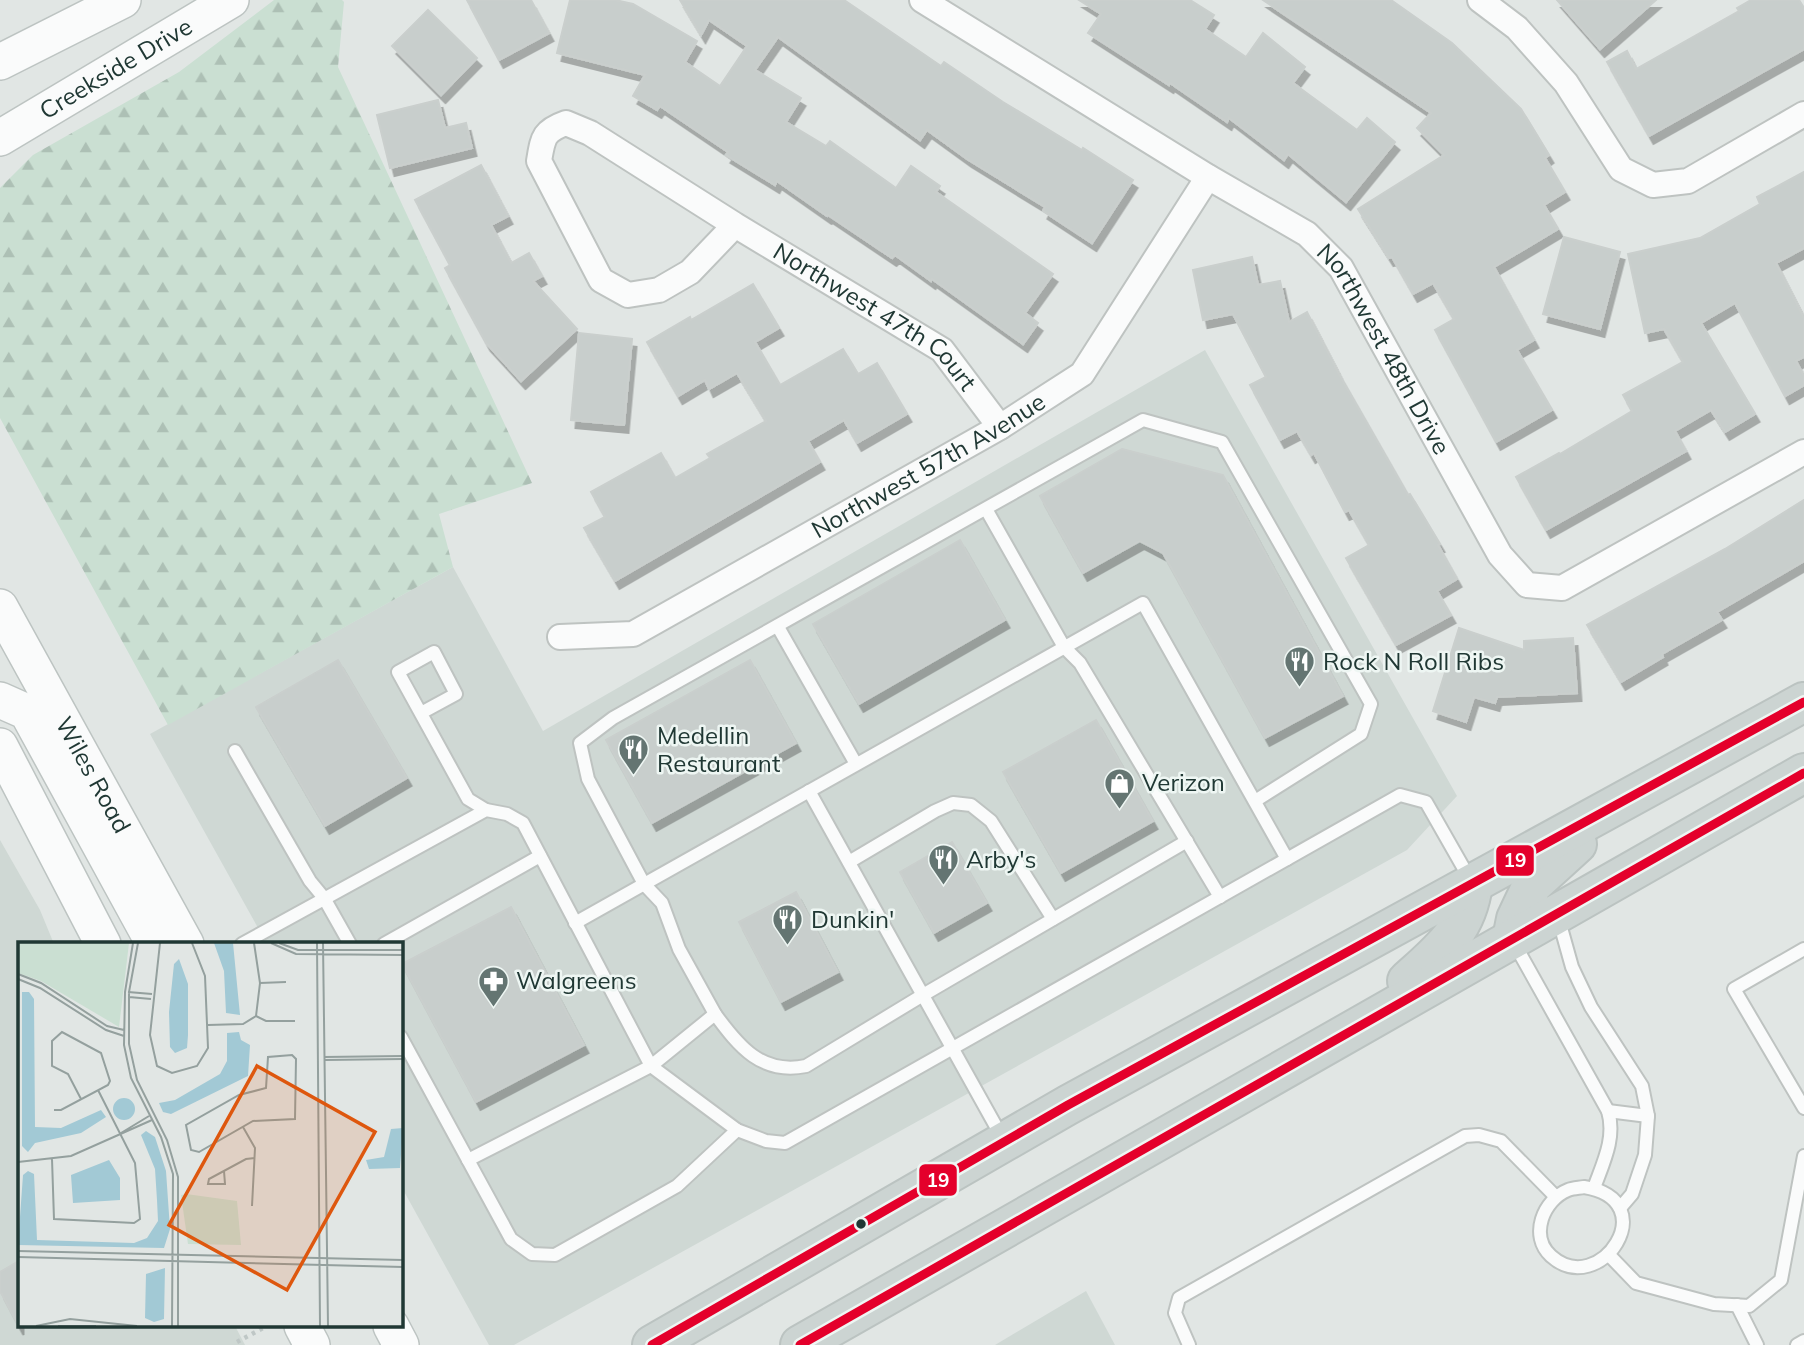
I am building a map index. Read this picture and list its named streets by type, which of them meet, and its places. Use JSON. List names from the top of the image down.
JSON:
{
  "streets": {
    "main road": ["Creekside Drive", "Wiles Road"],
    "street": ["Northwest 47th Court", "Northwest 48th Drive", "Northwest 57th Avenue"]
  },
  "crossings": [
    ["Northwest 47th Court", "Northwest 57th Avenue"],
    ["Northwest 48th Drive", "Northwest 57th Avenue"]
  ],
  "places": {
    "restaurant": [
      "Rock N Roll Ribs",
      "Medellin Restaurant",
      "Arby's",
      "Dunkin'"
    ],
    "shop": ["Verizon"],
    "pharmacy": ["Walgreens"]
  },
  "lines": ["transit line 19"]
}
